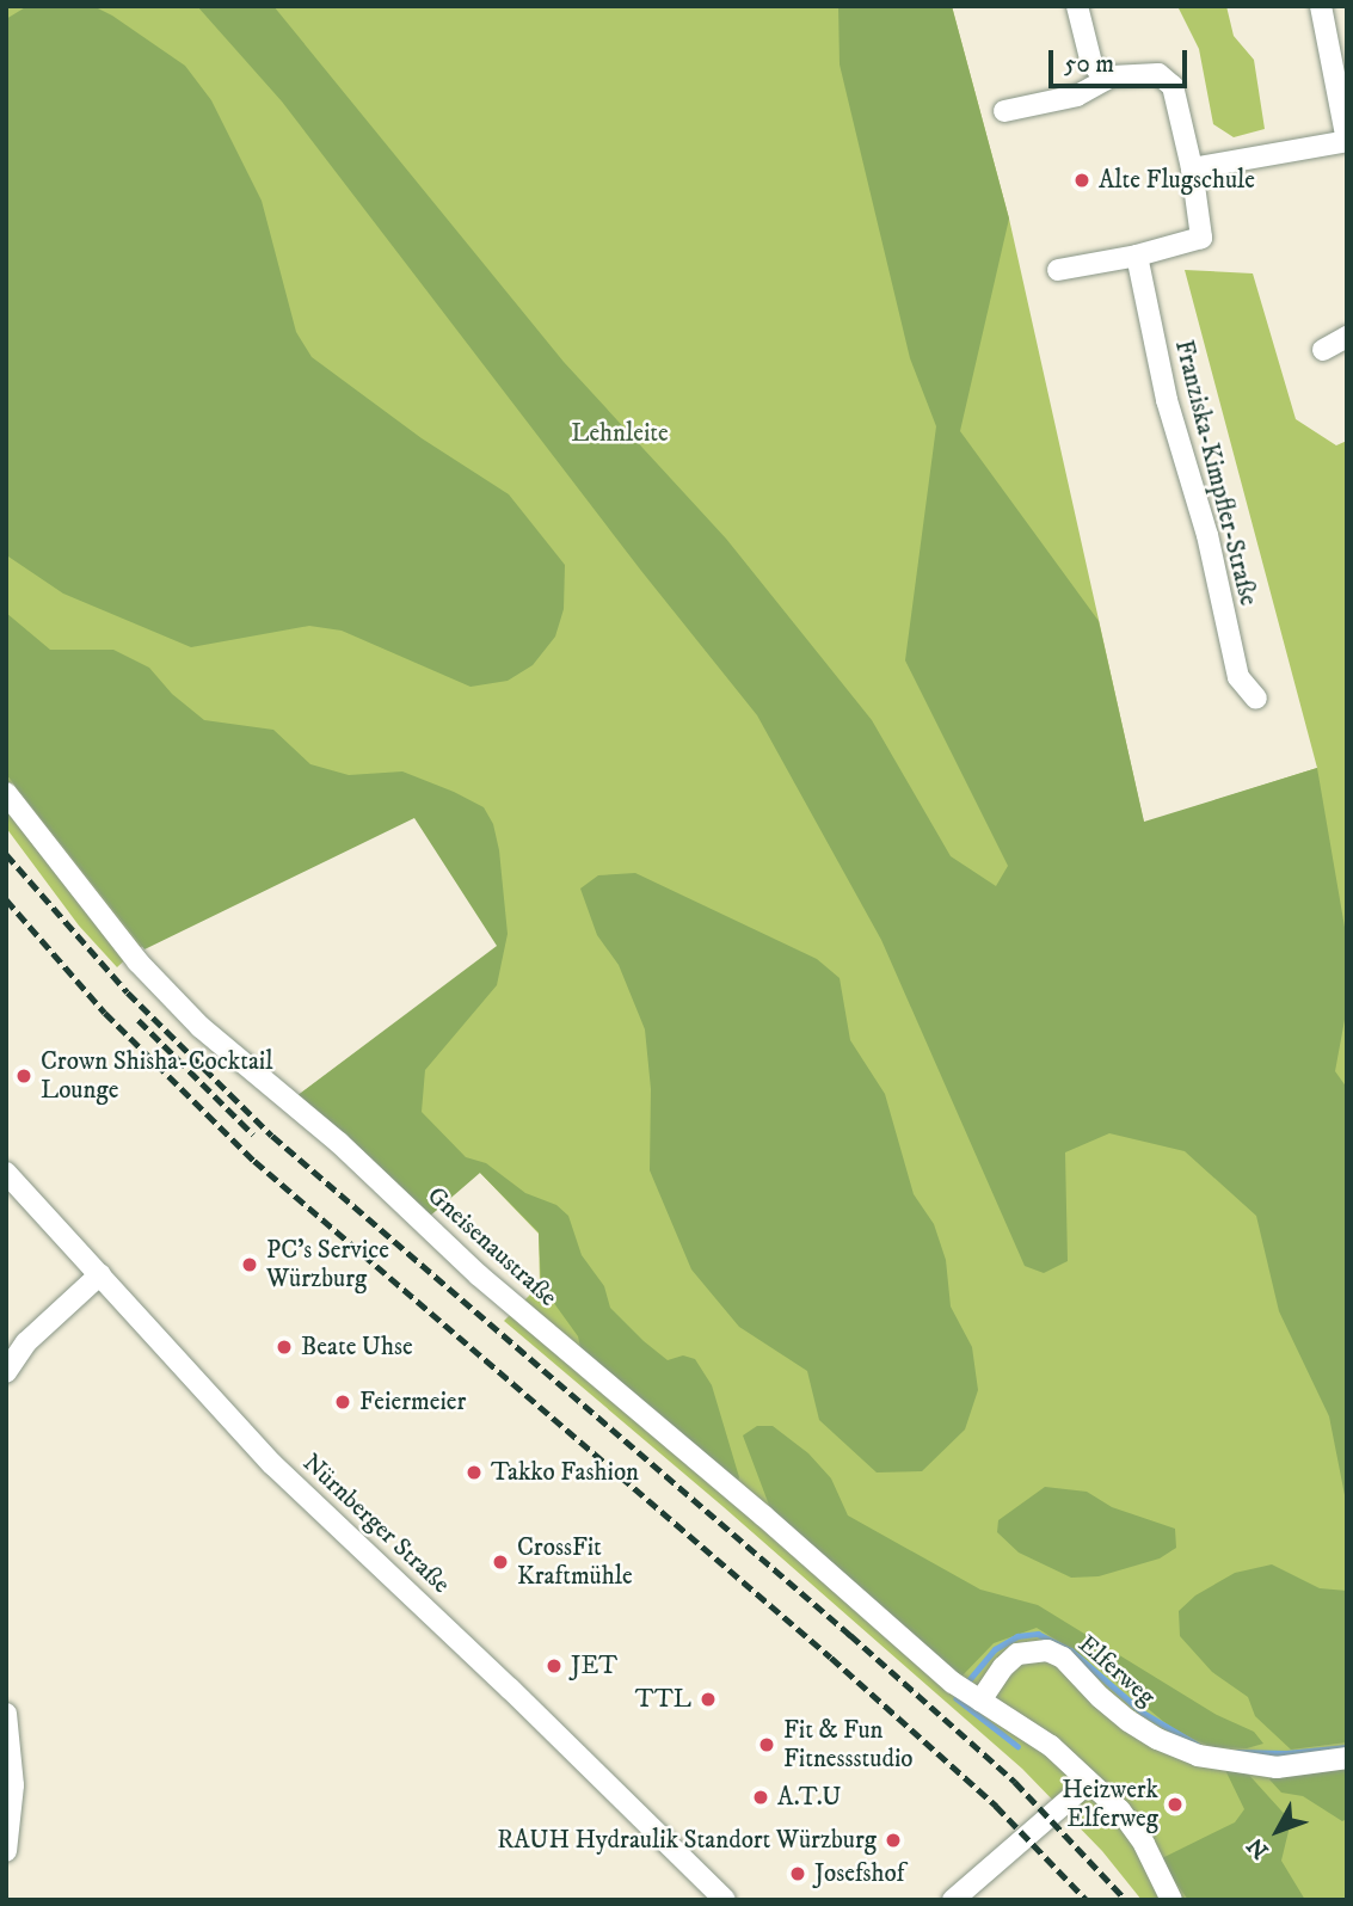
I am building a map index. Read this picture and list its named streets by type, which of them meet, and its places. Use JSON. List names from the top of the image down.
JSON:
{
  "streets": {
    "street": [
      "Franziska-Kimpfler-Straße",
      "Gneisenaustraße",
      "Nürnberger Straße",
      "Elferweg"
    ]
  },
  "crossings": [
    ["Gneisenaustraße", "Elferweg"]
  ],
  "parks": ["Lehnleite"],
  "places": [
    "Alte Flugschule",
    "Crown Shisha-Cocktail Lounge",
    "PC's Service Würzburg",
    "Beate Uhse",
    "Feiermeier",
    "Takko Fashion",
    "CrossFit Kraftmühle",
    "JET",
    "TTL",
    "Fit & Fun Fitnessstudio",
    "A.T.U",
    "Heizwerk Elferweg",
    "RAUH Hydraulik Standort Würzburg",
    "Josefshof"
  ],
  "scale_bar": "50 m",
  "north": "bottom left"
}
